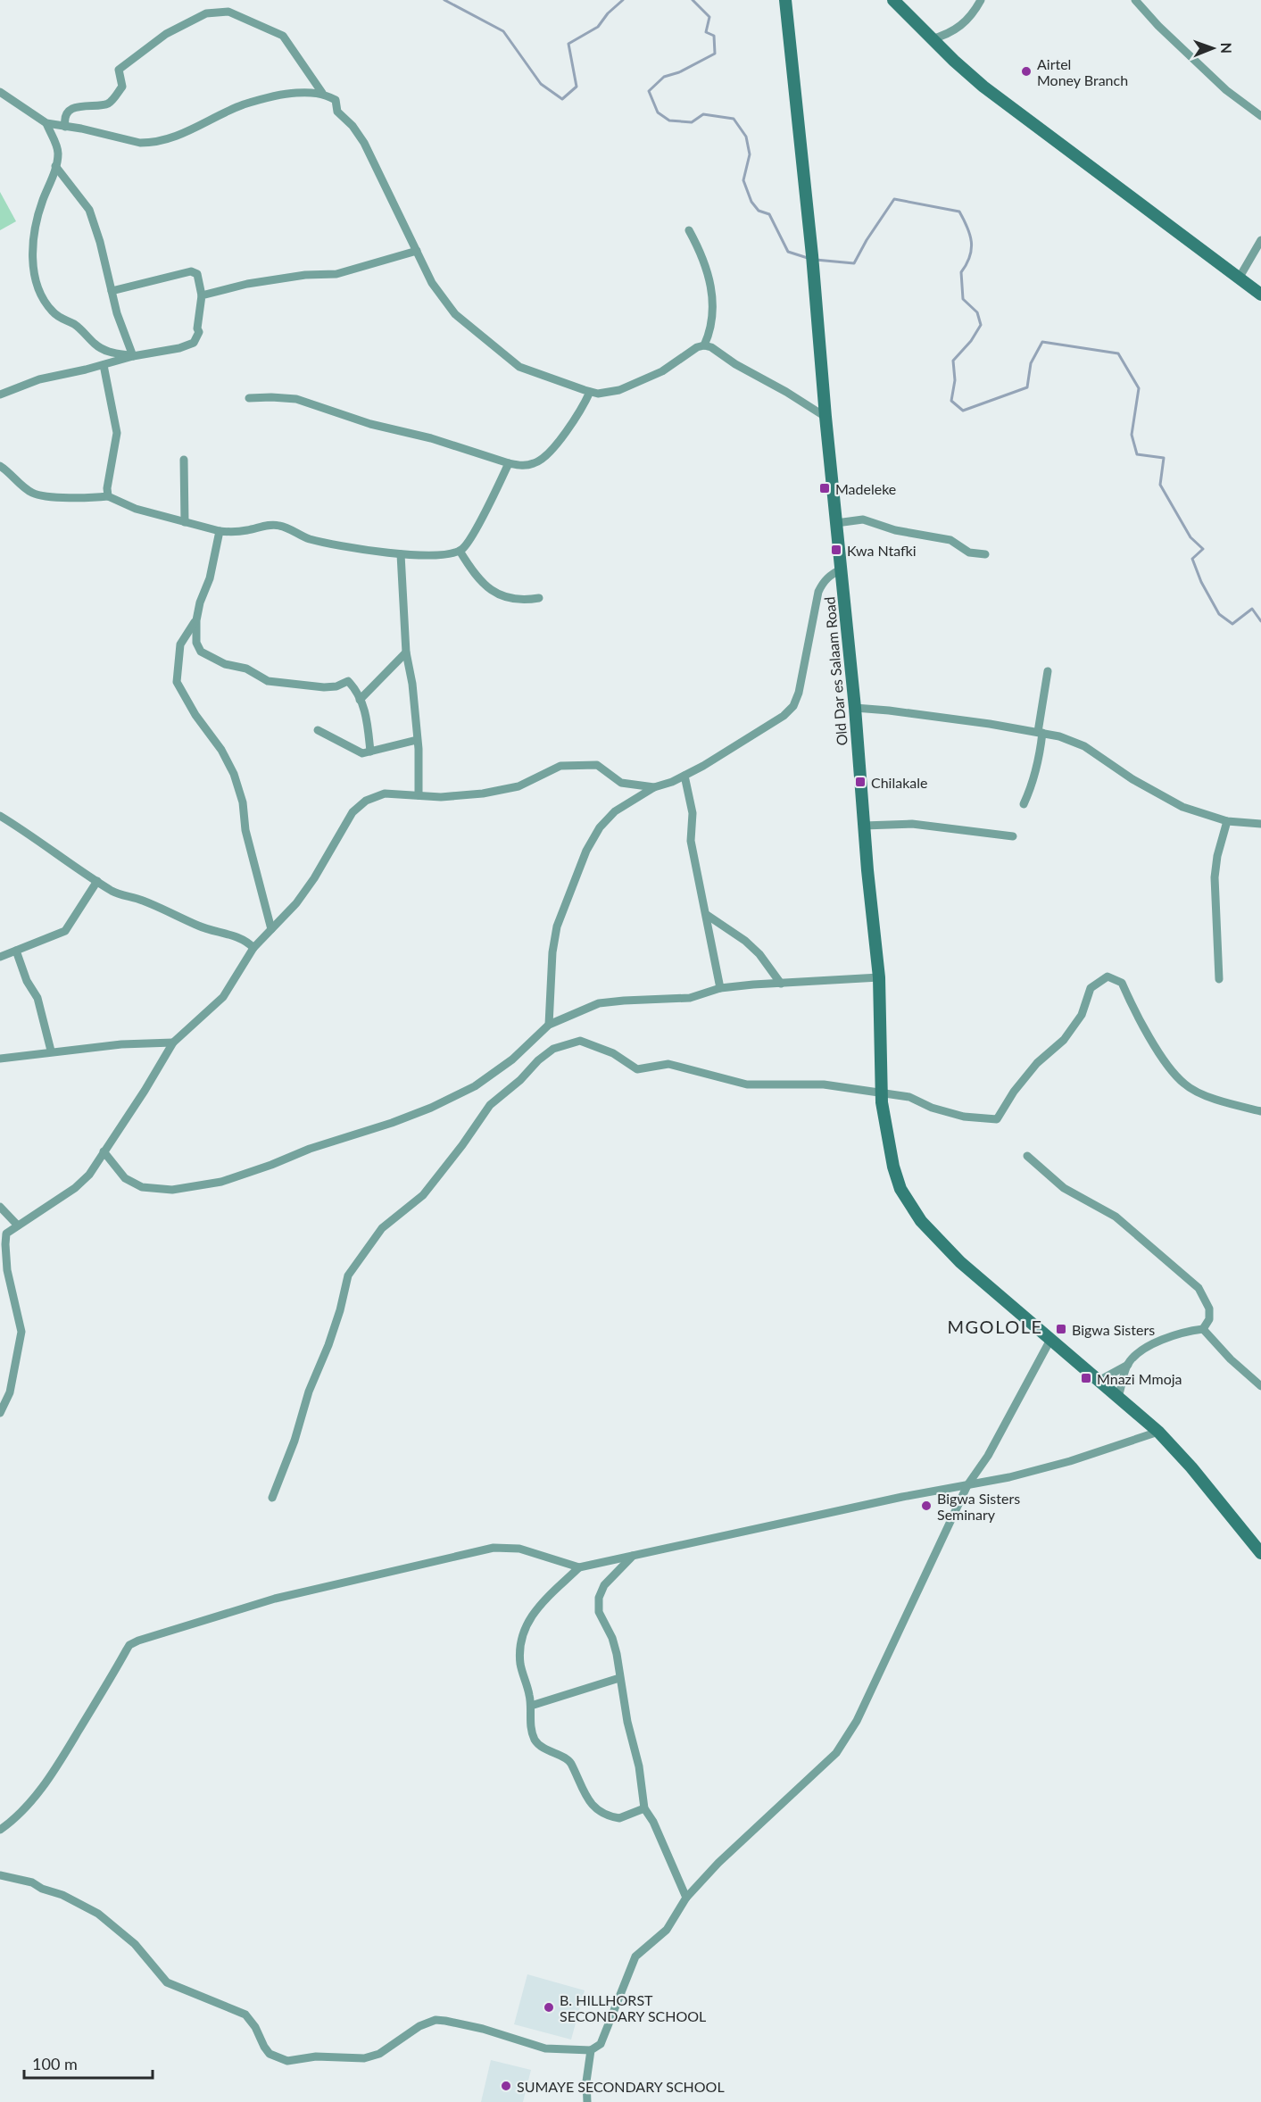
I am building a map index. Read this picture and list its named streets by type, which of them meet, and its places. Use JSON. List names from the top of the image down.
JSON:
{
  "streets": {
    "street": ["Old Dar es Salaam Road"]
  },
  "districts": ["MGOLOLE"],
  "places": {
    "other": [
      "Airtel Money Branch",
      "Bigwa Sisters Seminary",
      "B. HILLHORST SECONDARY SCHOOL",
      "SUMAYE SECONDARY SCHOOL"
    ],
    "transit": [
      "Madeleke",
      "Kwa Ntafki",
      "Chilakale",
      "Bigwa Sisters",
      "Mnazi Mmoja"
    ]
  },
  "scale_bar": "100 m",
  "north": "right"
}
